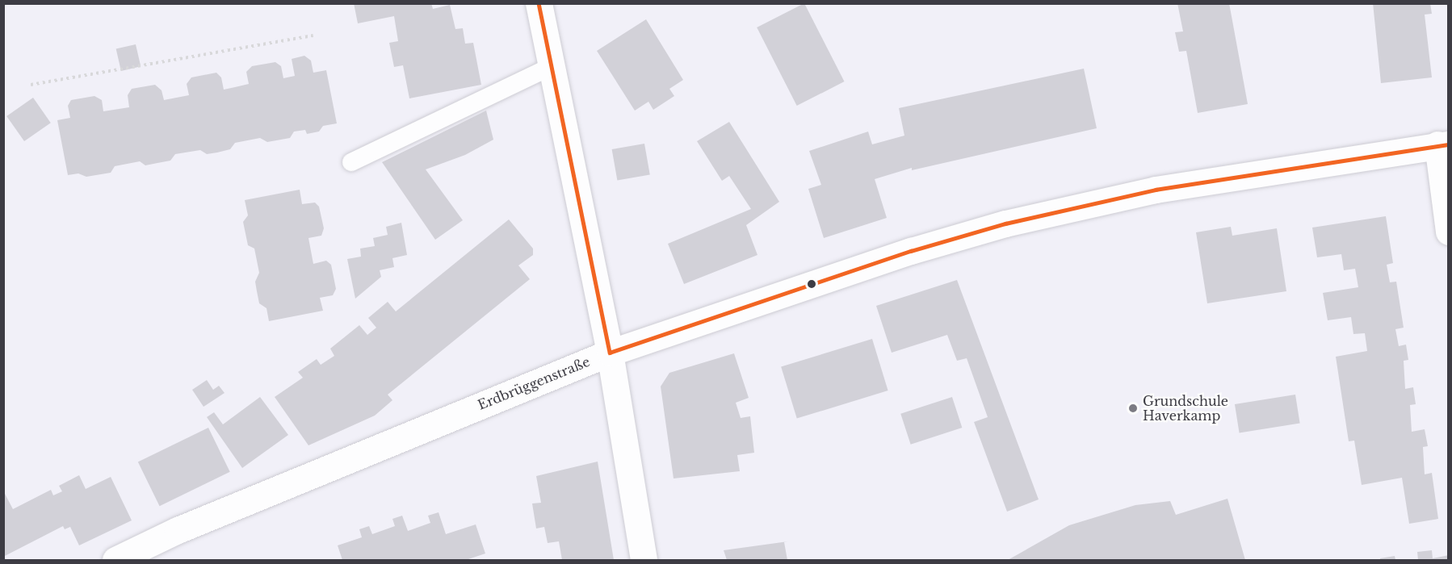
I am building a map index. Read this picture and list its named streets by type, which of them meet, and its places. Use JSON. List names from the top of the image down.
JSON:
{
  "streets": {
    "street": ["Erdbrüggenstraße"]
  },
  "places": ["Grundschule Haverkamp"]
}
